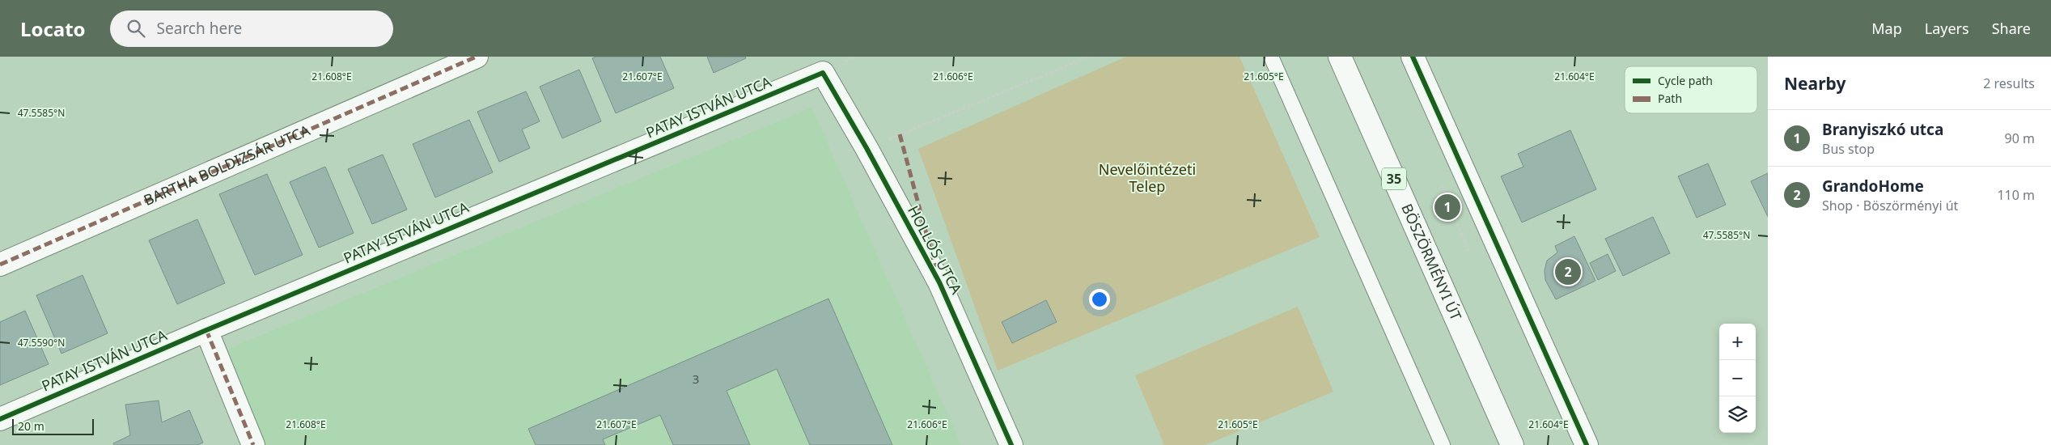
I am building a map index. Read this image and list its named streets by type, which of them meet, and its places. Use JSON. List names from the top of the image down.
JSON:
{
  "streets": {
    "street": [
      "PATAY ISTVÁN UTCA",
      "BARTHA BOLDIZSÁR UTCA",
      "35",
      "HOLLÓS UTCA",
      "BÖSZÖRMÉNYI ÚT"
    ]
  },
  "crossings": [
    ["PATAY ISTVÁN UTCA", "HOLLÓS UTCA"]
  ],
  "parks": ["Nevelőintézeti Telep"],
  "house_numbers": ["3"],
  "legend": ["Cycle path", "Path"],
  "scale_bar": "20 m",
  "page": {
    "header": "Locato",
    "search": "Search here",
    "nav": ["Map", "Layers", "Share"],
    "heading": ["Nearby", "2 results"],
    "list": [
      {
        "mark": "1",
        "name": "Branyiszkó utca",
        "note": "Bus stop",
        "value": "90 m"
      },
      {
        "mark": "2",
        "name": "GrandoHome",
        "note": "Shop · Böszörményi út",
        "value": "110 m"
      }
    ],
    "pins": ["1", "2"],
    "map_buttons": ["+", "−"],
    "scale": "20 m"
  },
  "coordinates": [
    "21.605°E",
    "21.608°E",
    "21.607°E",
    "21.606°E",
    "21.604°E",
    "47.5585°N",
    "47.5590°N"
  ]
}
